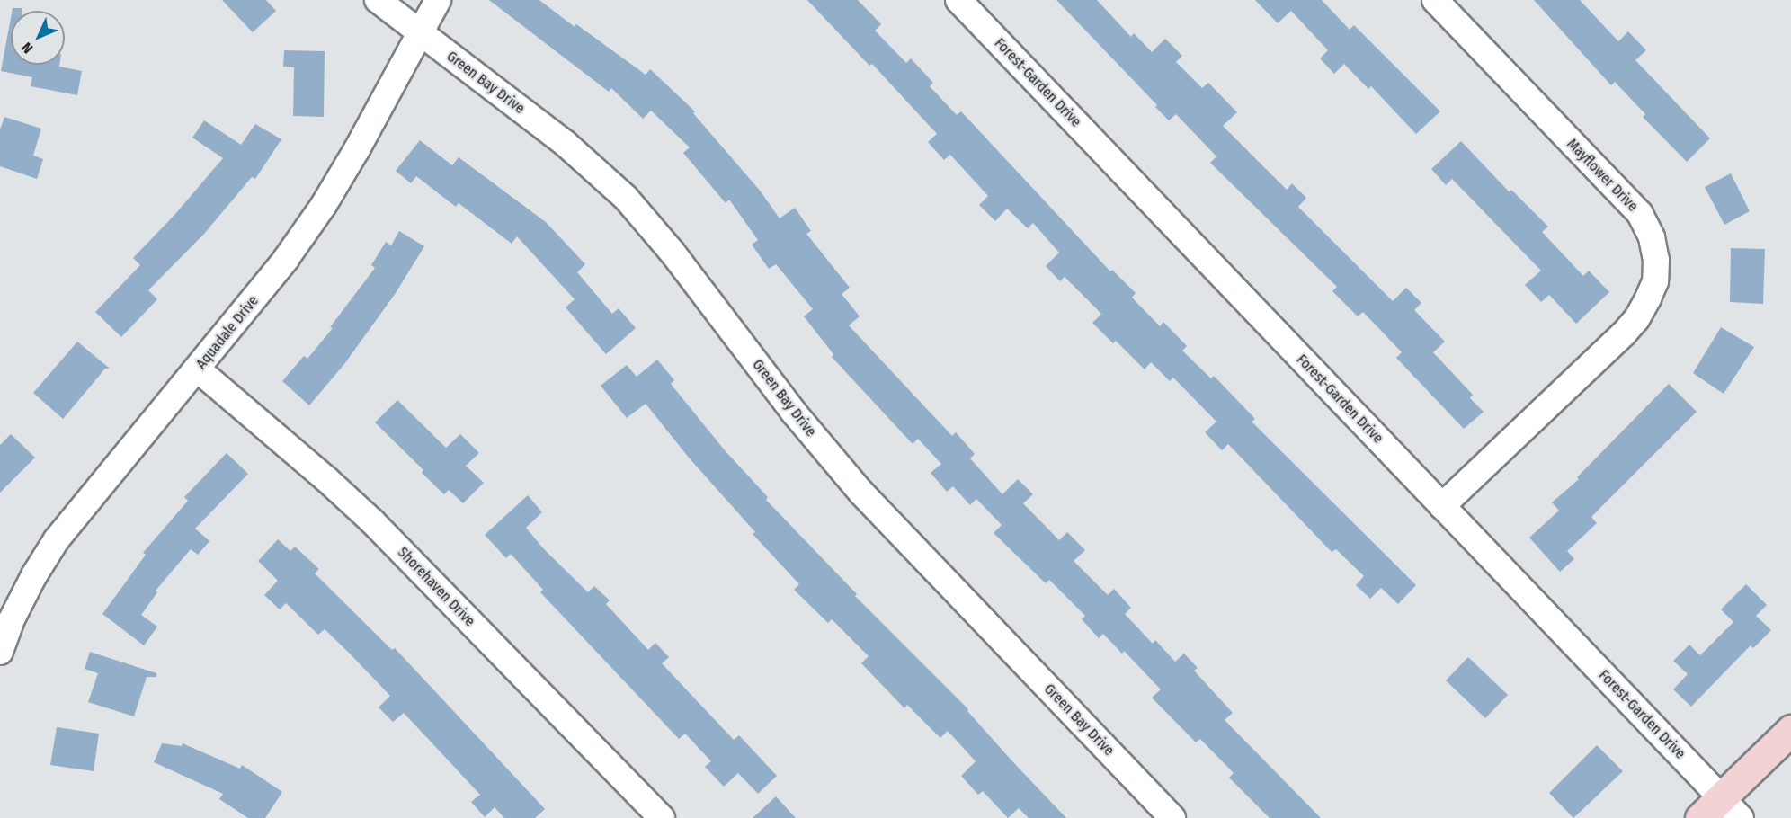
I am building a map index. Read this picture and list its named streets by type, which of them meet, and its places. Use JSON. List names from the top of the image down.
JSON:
{
  "streets": {
    "street": [
      "Green Bay Drive",
      "Forest-Garden Drive",
      "Mayflower Drive",
      "Aquadale Drive",
      "Shorehaven Drive"
    ]
  },
  "crossings": [
    ["Green Bay Drive", "Aquadale Drive"],
    ["Forest-Garden Drive", "Mayflower Drive"],
    ["Aquadale Drive", "Shorehaven Drive"]
  ],
  "north": "bottom left"
}
